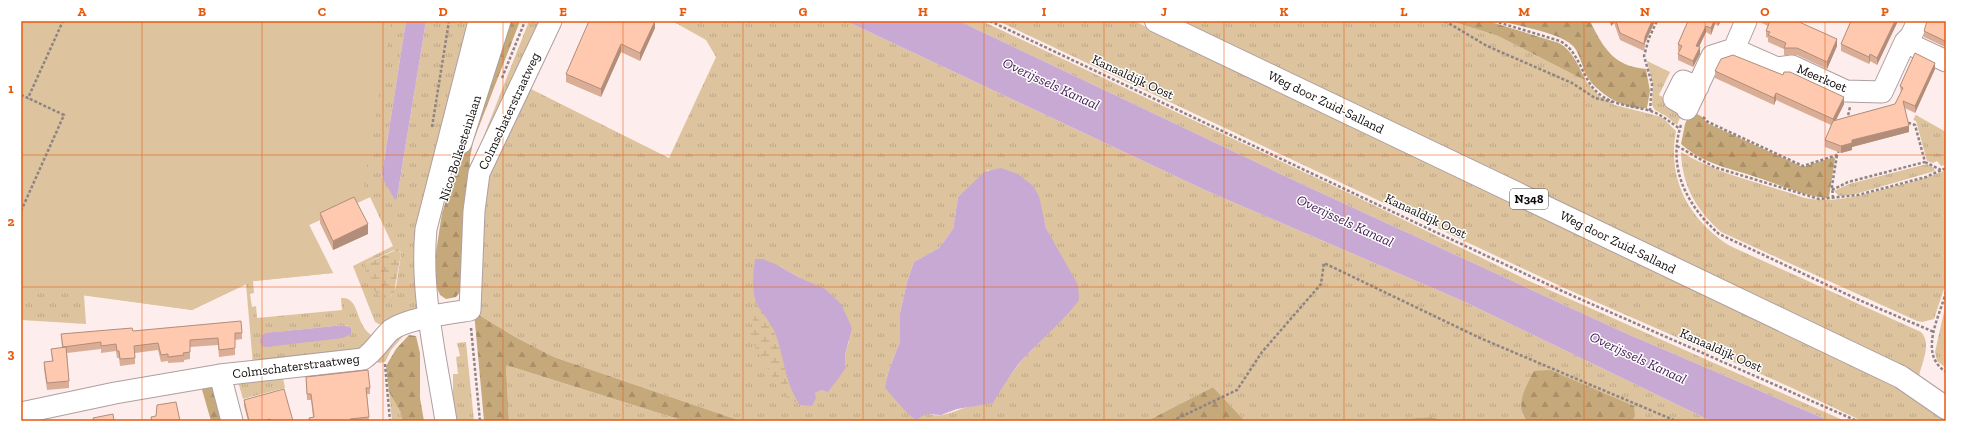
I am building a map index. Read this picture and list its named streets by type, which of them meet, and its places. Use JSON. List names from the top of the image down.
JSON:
{
  "streets": {
    "main road": ["Weg door Zuid-Salland", "N348"],
    "street": ["Meerkoet", "Colmschaterstraatweg", "Nico Bolkesteinlaan"],
    "path": ["Kanaaldijk Oost"]
  },
  "crossings": [
    ["Weg door Zuid-Salland", "N348"],
    ["Colmschaterstraatweg", "Nico Bolkesteinlaan"]
  ],
  "water": ["Overijssels Kanaal"],
  "grid": {
    "columns": [
      "A",
      "B",
      "C",
      "D",
      "E",
      "F",
      "G",
      "H",
      "I",
      "J",
      "K",
      "L",
      "M",
      "N",
      "O",
      "P"
    ],
    "rows": ["1", "2", "3"]
  }
}
